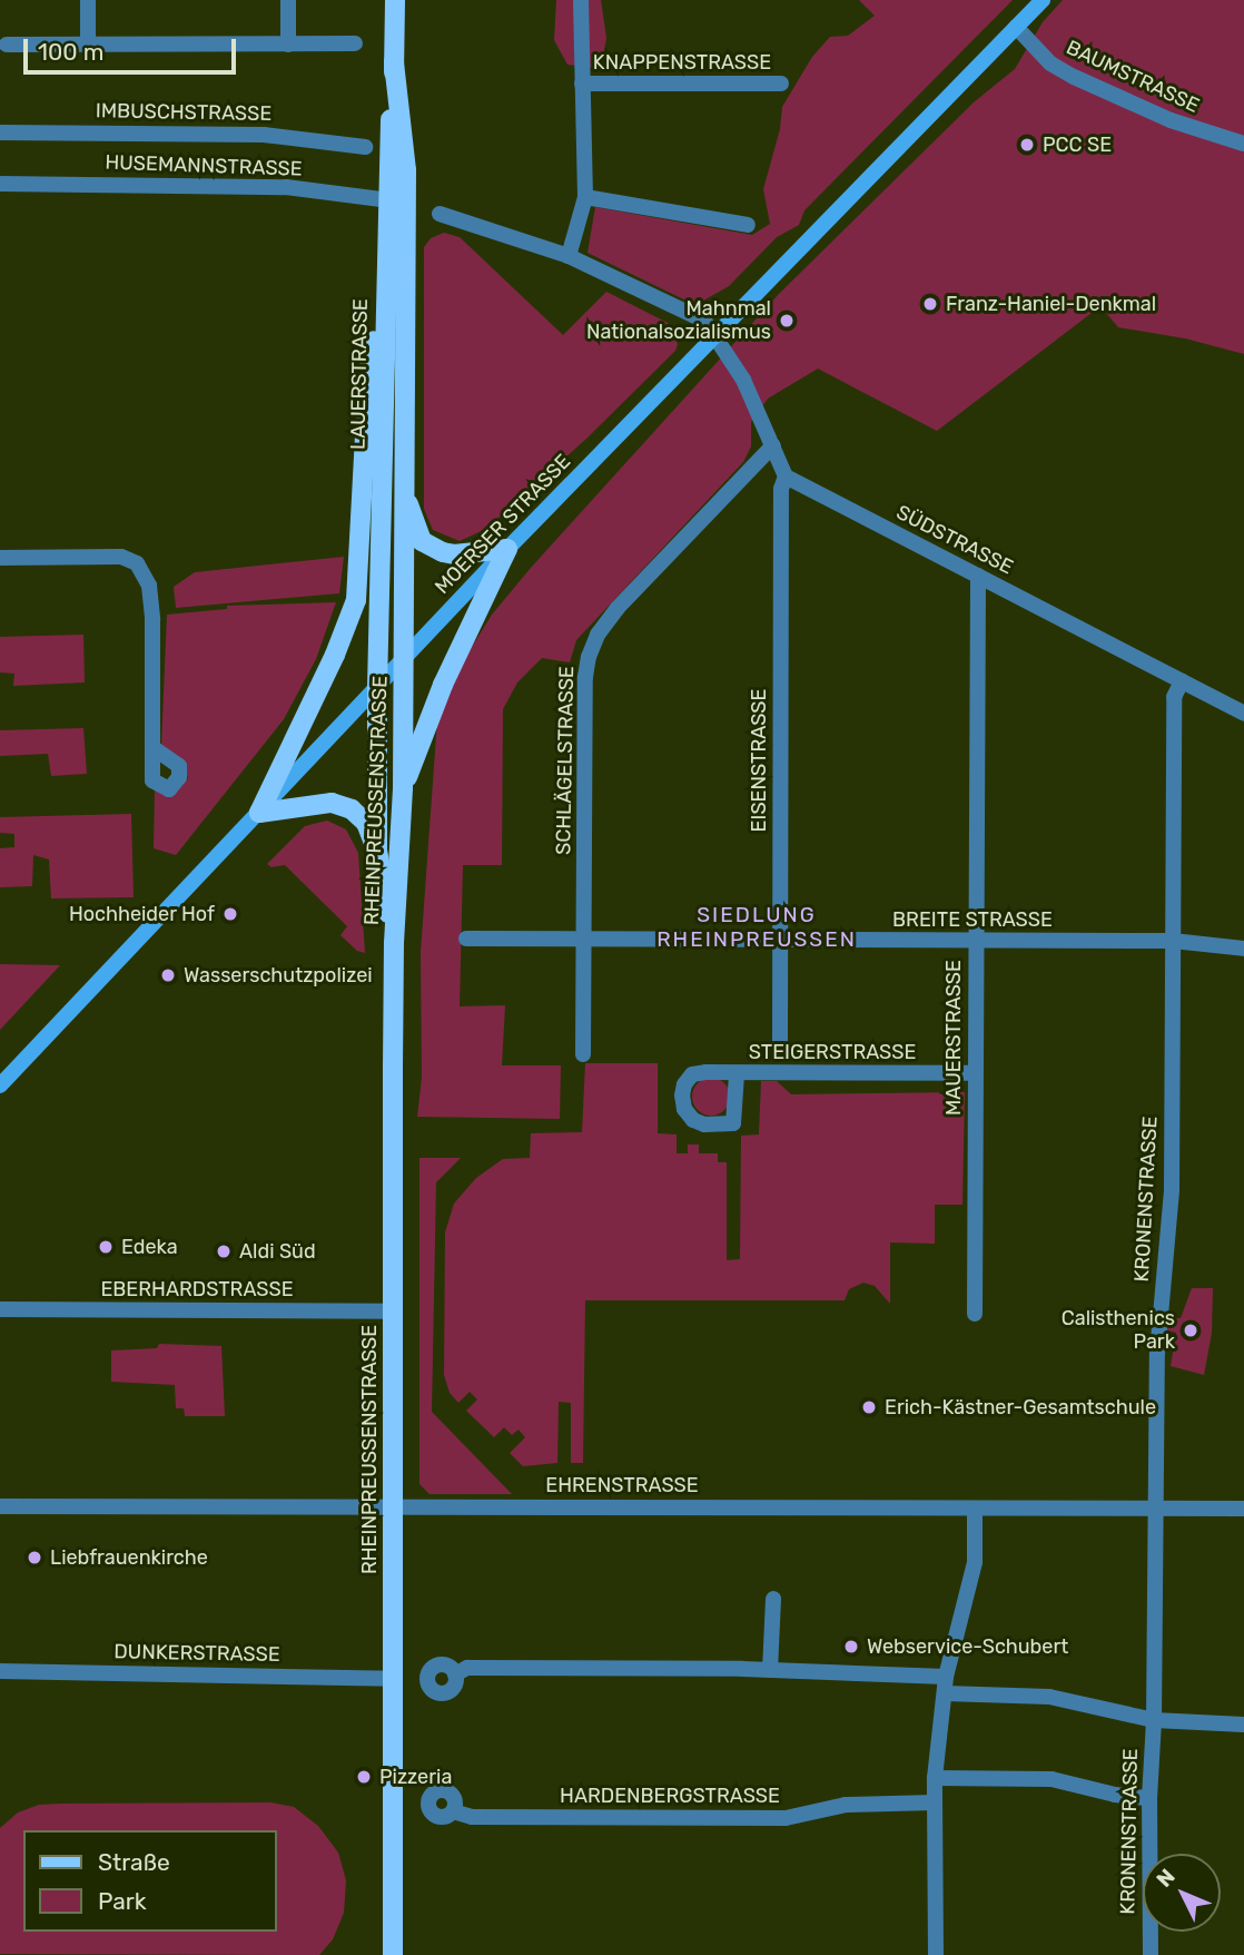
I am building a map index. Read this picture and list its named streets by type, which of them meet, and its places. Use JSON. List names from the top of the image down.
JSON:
{
  "streets": {
    "main road": ["LAUERSTRASSE", "MOERSER STRASSE", "RHEINPREUSSENSTRASSE"],
    "street": [
      "KNAPPENSTRASSE",
      "BAUMSTRASSE",
      "IMBUSCHSTRASSE",
      "HUSEMANNSTRASSE",
      "SÜDSTRASSE",
      "SCHLÄGELSTRASSE",
      "EISENSTRASSE",
      "BREITE STRASSE",
      "MAUERSTRASSE",
      "STEIGERSTRASSE",
      "KRONENSTRASSE",
      "EBERHARDSTRASSE",
      "EHRENSTRASSE",
      "DUNKERSTRASSE",
      "HARDENBERGSTRASSE"
    ]
  },
  "crossings": [
    ["BAUMSTRASSE", "MOERSER STRASSE"],
    ["HUSEMANNSTRASSE", "LAUERSTRASSE"],
    ["LAUERSTRASSE", "MOERSER STRASSE"],
    ["LAUERSTRASSE", "RHEINPREUSSENSTRASSE"],
    ["MOERSER STRASSE", "RHEINPREUSSENSTRASSE"],
    ["SÜDSTRASSE", "EISENSTRASSE"],
    ["SÜDSTRASSE", "MAUERSTRASSE"],
    ["SÜDSTRASSE", "KRONENSTRASSE"],
    ["SCHLÄGELSTRASSE", "BREITE STRASSE"],
    ["EISENSTRASSE", "BREITE STRASSE"],
    ["RHEINPREUSSENSTRASSE", "EBERHARDSTRASSE"],
    ["RHEINPREUSSENSTRASSE", "EHRENSTRASSE"],
    ["RHEINPREUSSENSTRASSE", "DUNKERSTRASSE"],
    ["BREITE STRASSE", "MAUERSTRASSE"],
    ["BREITE STRASSE", "KRONENSTRASSE"],
    ["MAUERSTRASSE", "STEIGERSTRASSE"],
    ["KRONENSTRASSE", "EHRENSTRASSE"]
  ],
  "districts": ["SIEDLUNG RHEINPREUSSEN"],
  "places": [
    "PCC SE",
    "Franz-Haniel-Denkmal",
    "Mahnmal Nationalsozialismus",
    "Hochheider Hof",
    "Wasserschutzpolizei",
    "Edeka",
    "Aldi Süd",
    "Calisthenics Park",
    "Erich-Kästner-Gesamtschule",
    "Liebfrauenkirche",
    "Webservice-Schubert",
    "Pizzeria"
  ],
  "legend": ["Straße", "Park"],
  "scale_bar": "100 m",
  "north": "top left"
}
